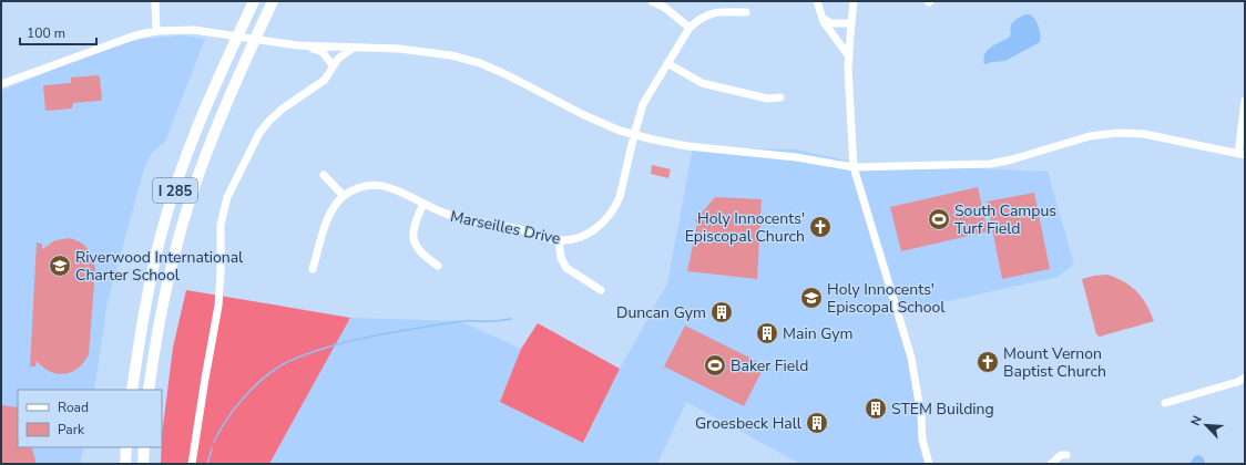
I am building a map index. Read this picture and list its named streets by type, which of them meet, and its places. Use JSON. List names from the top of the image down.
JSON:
{
  "streets": {
    "highway": ["I 285"],
    "street": ["Marseilles Drive"]
  },
  "places": {
    "sports": ["South Campus Turf Field", "Baker Field"],
    "church": ["Holy Innocents' Episcopal Church", "Mount Vernon Baptist Church"],
    "school or university": ["Riverwood International Charter School", "Holy Innocents' Episcopal School"],
    "building": [
      "Duncan Gym",
      "Main Gym",
      "STEM Building",
      "Groesbeck Hall"
    ]
  },
  "legend": ["Road", "Park"],
  "scale_bar": "100 m",
  "north": "top left"
}
